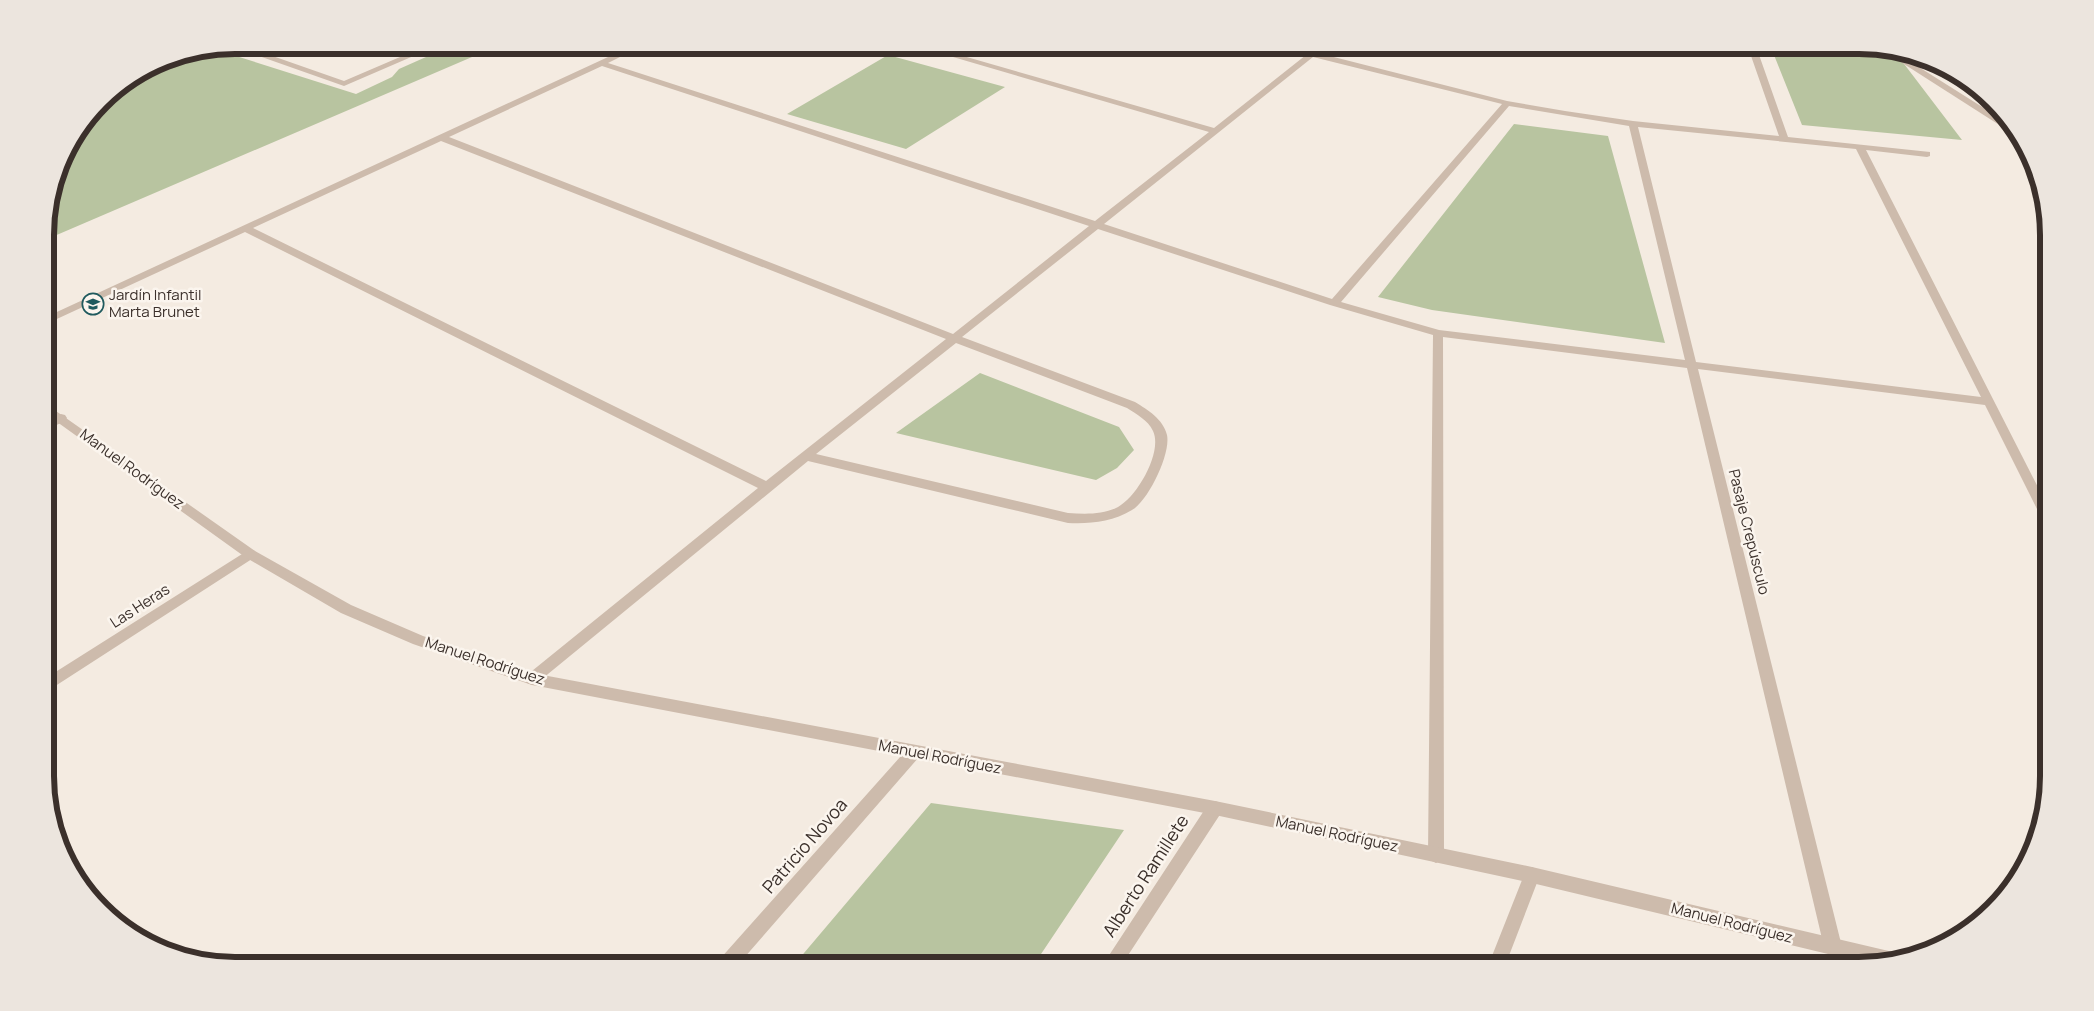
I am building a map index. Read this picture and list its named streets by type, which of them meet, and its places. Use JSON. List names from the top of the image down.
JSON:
{
  "streets": {
    "street": [
      "Manuel Rodríguez",
      "Pasaje Crepúsculo",
      "Las Heras",
      "Patricio Novoa",
      "Alberto Ramillete"
    ]
  },
  "crossings": [
    ["Manuel Rodríguez", "Pasaje Crepúsculo"],
    ["Manuel Rodríguez", "Las Heras"],
    ["Manuel Rodríguez", "Patricio Novoa"],
    ["Manuel Rodríguez", "Alberto Ramillete"]
  ],
  "places": {
    "school or university": ["Jardín Infantil Marta Brunet"]
  }
}
